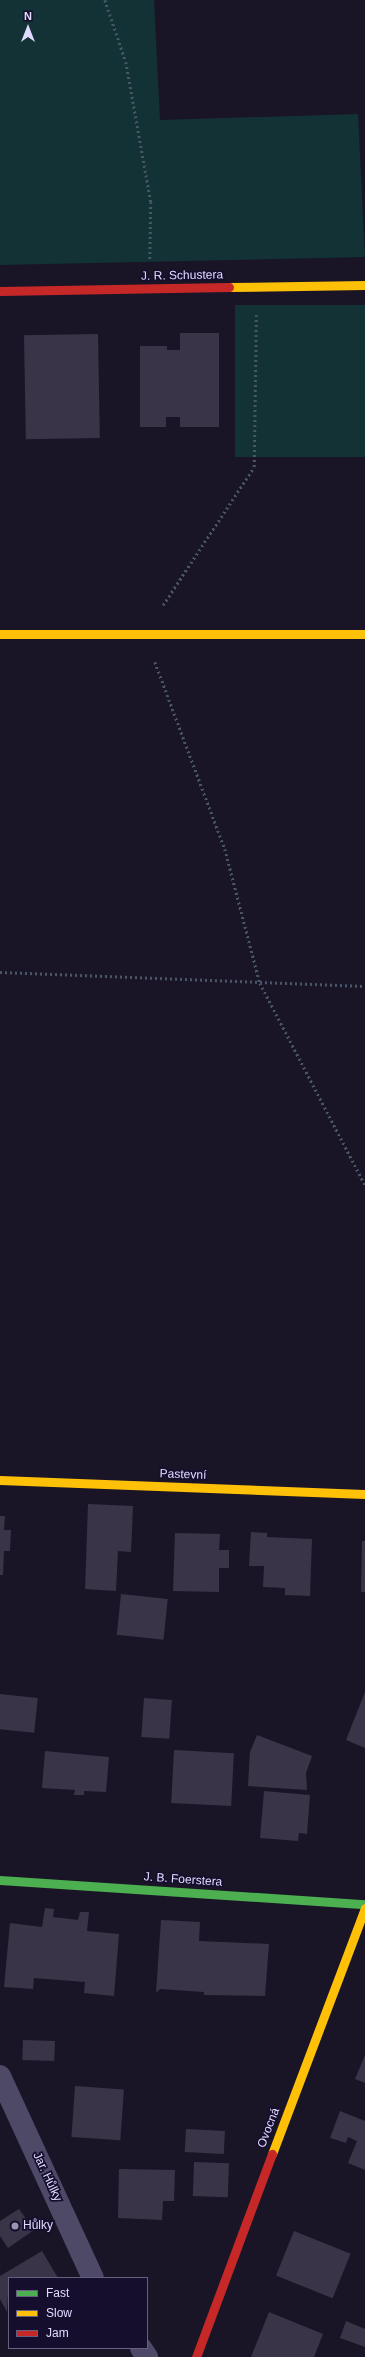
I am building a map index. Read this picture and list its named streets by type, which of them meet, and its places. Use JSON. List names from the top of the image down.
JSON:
{
  "streets": {
    "street": [
      "J. R. Schustera",
      "Pastevní",
      "J. B. Foerstera",
      "Ovocná",
      "Jar. Hůlky"
    ]
  },
  "places": ["Hůlky"],
  "legend": ["Fast", "Slow", "Jam"],
  "north": "top"
}
